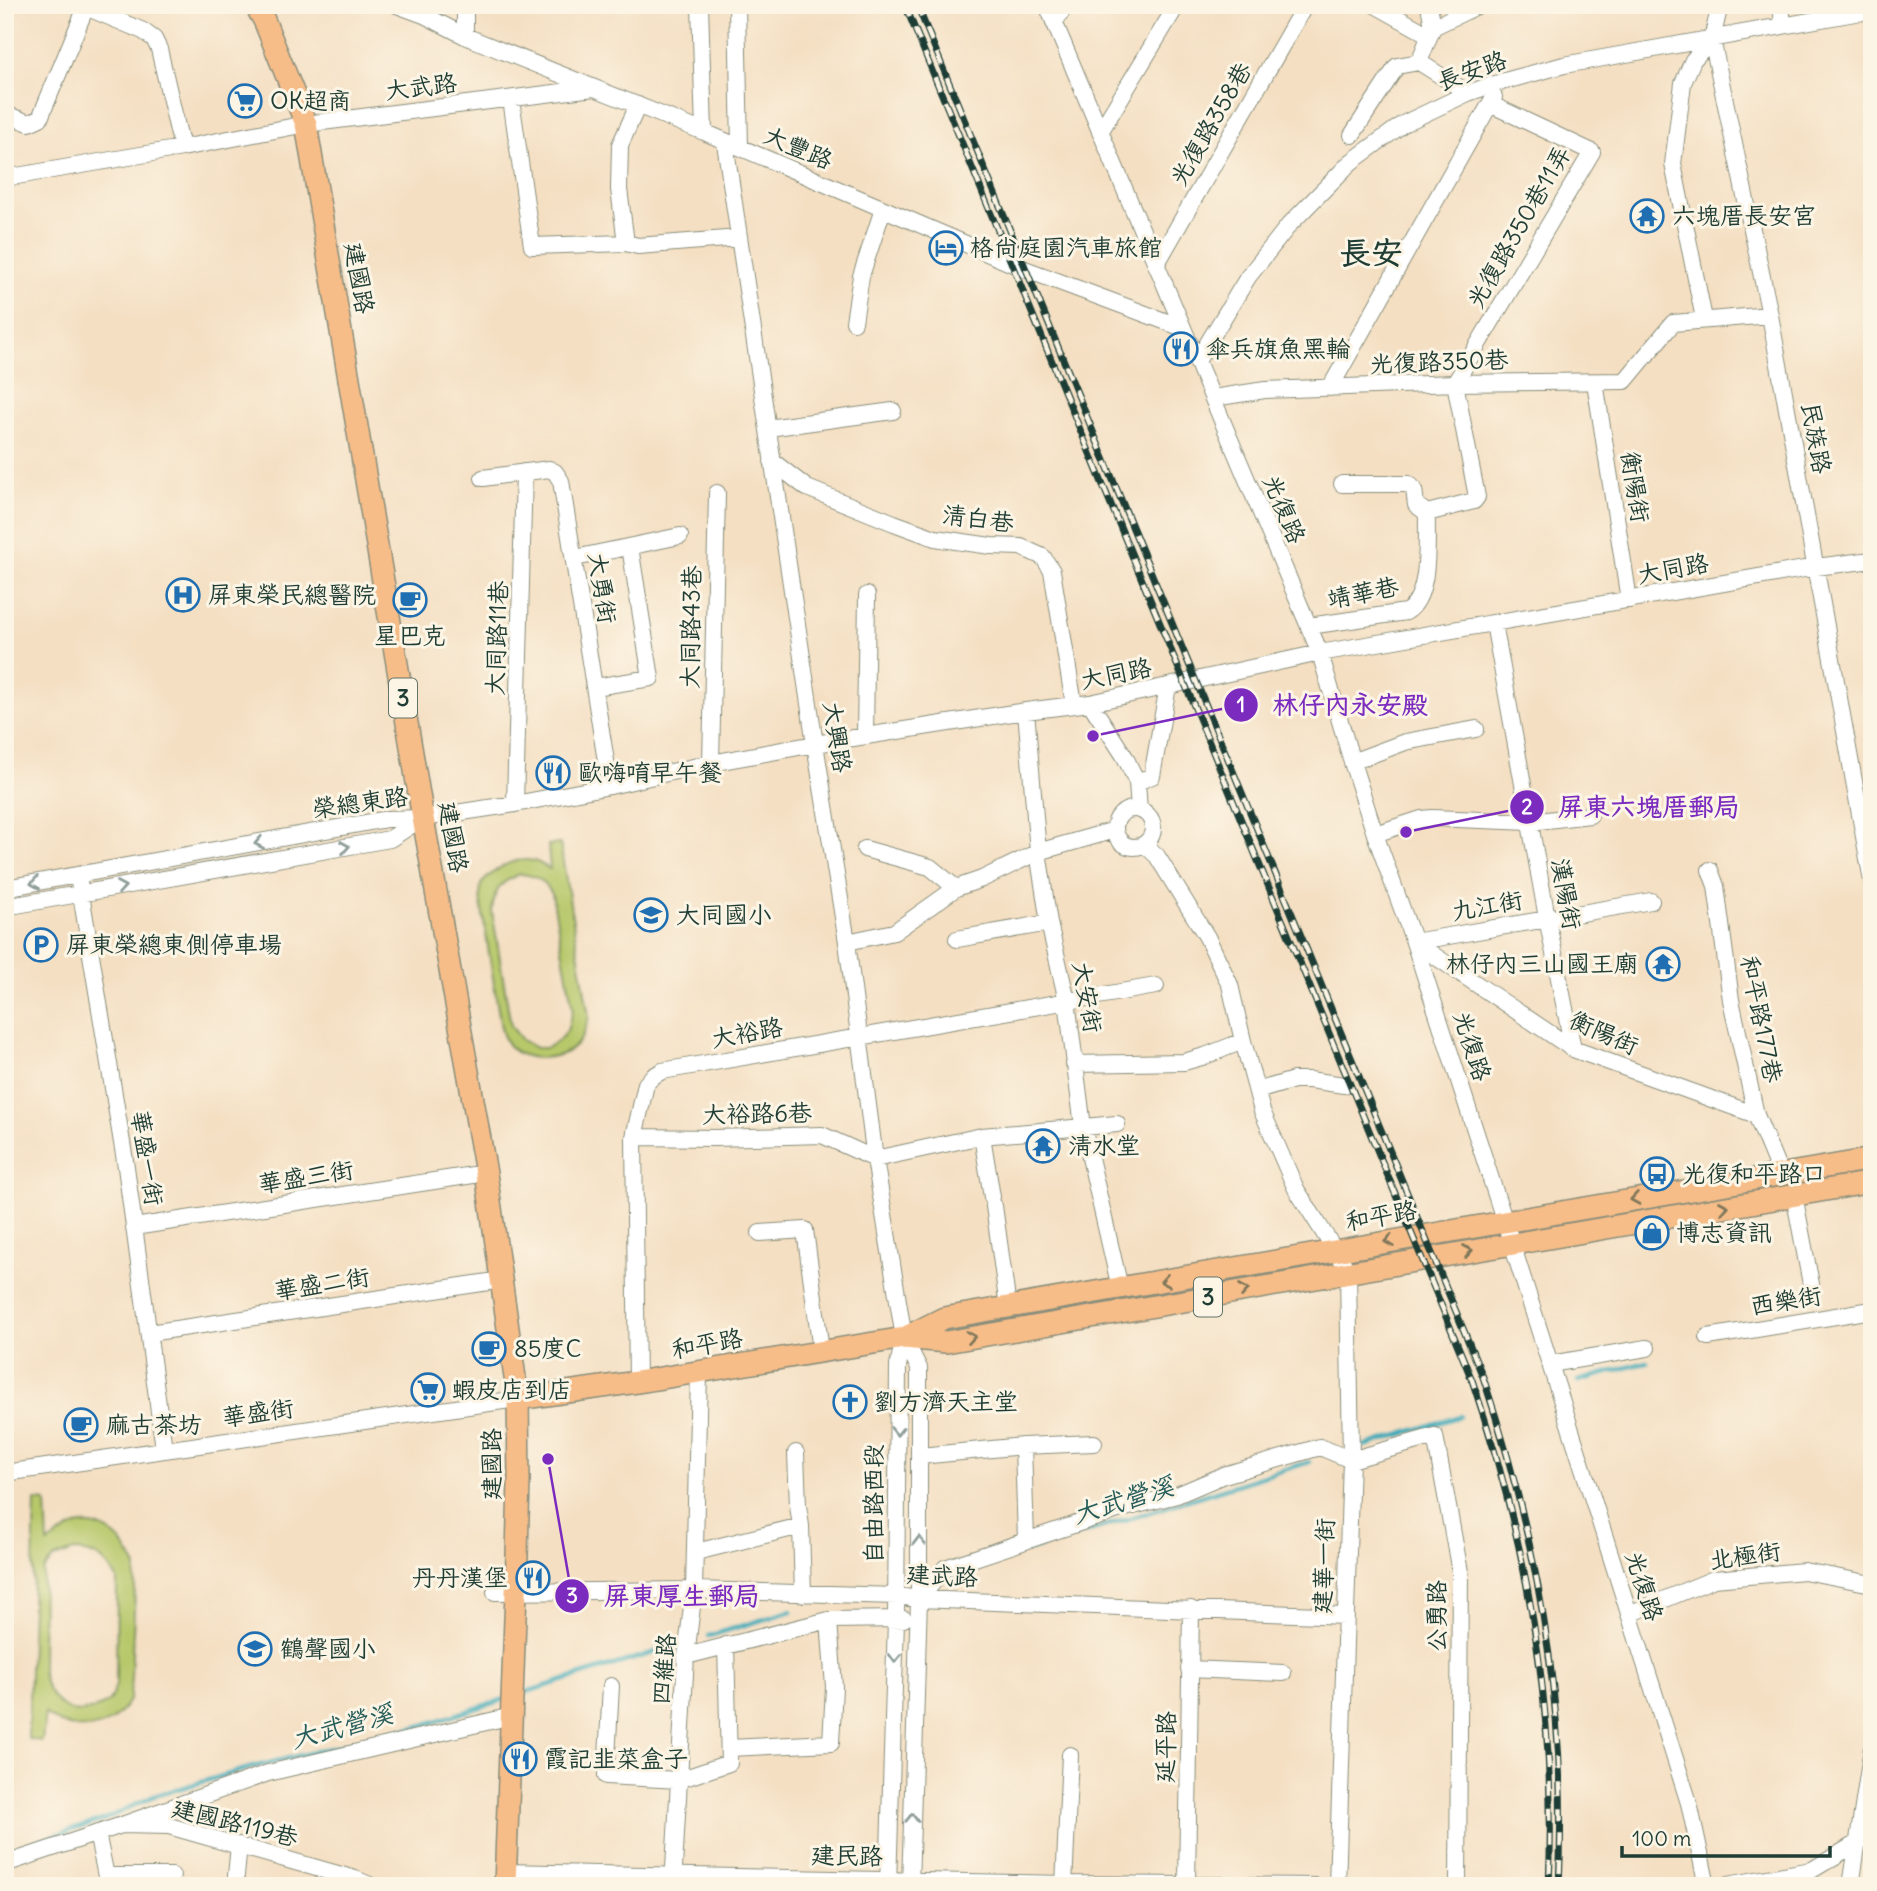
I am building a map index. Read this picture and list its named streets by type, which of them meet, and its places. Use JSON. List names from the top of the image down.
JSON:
{
  "streets": {
    "main road": ["建國路", "3", "和平路"],
    "street": [
      "長安路",
      "大武路",
      "光復路358巷",
      "大豐路",
      "光復路350巷11弄",
      "光復路350巷",
      "民族路",
      "衡陽街",
      "光復路",
      "清白巷",
      "大同路",
      "大勇街",
      "靖華巷",
      "大同路43巷",
      "大同路11巷",
      "大興路",
      "榮總東路",
      "漢陽街",
      "九江街",
      "大安街",
      "和平路177巷",
      "大裕路",
      "大裕路6巷",
      "華盛一街",
      "華盛三街",
      "華盛二街",
      "西樂街",
      "華盛街",
      "自由路西段",
      "北極街",
      "建華一街",
      "建武路",
      "公勇路",
      "四維路",
      "延平路",
      "建國路119巷",
      "建民路"
    ]
  },
  "crossings": [
    ["長安路", "民族路"],
    ["長安路", "光復路"],
    ["大武路", "大豐路"],
    ["大武路", "建國路"],
    ["光復路358巷", "光復路"],
    ["大豐路", "光復路"],
    ["大豐路", "大興路"],
    ["光復路350巷11弄", "光復路350巷"],
    ["建國路", "大同路"],
    ["建國路", "榮總東路"],
    ["建國路", "華盛三街"],
    ["建國路", "和平路"],
    ["建國路", "華盛二街"],
    ["建國路", "華盛街"],
    ["建國路", "建武路"],
    ["建國路", "建民路"],
    ["光復路350巷", "衡陽街"],
    ["光復路350巷", "光復路"],
    ["民族路", "大同路"],
    ["衡陽街", "光復路"],
    ["衡陽街", "大同路"],
    ["衡陽街", "漢陽街"],
    ["衡陽街", "九江街"],
    ["衡陽街", "和平路177巷"],
    ["光復路", "大同路"],
    ["光復路", "靖華巷"],
    ["光復路", "九江街"],
    ["光復路", "和平路"],
    ["光復路", "北極街"],
    ["清白巷", "大同路"],
    ["清白巷", "大興路"],
    ["大同路", "大勇街"],
    ["大同路", "大同路43巷"],
    ["大同路", "大同路11巷"],
    ["大同路", "大興路"],
    ["大同路", "榮總東路"],
    ["大同路", "漢陽街"],
    ["大同路", "大安街"],
    ["大勇街", "大同路11巷"],
    ["大興路", "大裕路"],
    ["大興路", "大裕路6巷"],
    ["大興路", "和平路"],
    ["大興路", "自由路西段"],
    ["榮總東路", "華盛一街"],
    ["漢陽街", "九江街"],
    ["大安街", "大裕路"],
    ["大安街", "和平路"],
    ["和平路177巷", "和平路"],
    ["大裕路", "大裕路6巷"],
    ["大裕路", "和平路"],
    ["華盛一街", "華盛三街"],
    ["華盛一街", "華盛二街"],
    ["華盛一街", "華盛街"],
    ["和平路", "華盛街"],
    ["和平路", "自由路西段"],
    ["和平路", "建華一街"],
    ["和平路", "四維路"],
    ["自由路西段", "建武路"],
    ["自由路西段", "建民路"],
    ["建華一街", "建武路"],
    ["建華一街", "公勇路"],
    ["建武路", "四維路"],
    ["建武路", "延平路"],
    ["四維路", "建民路"],
    ["延平路", "建民路"]
  ],
  "districts": ["長安"],
  "water": ["大武營溪"],
  "places": {
    "supermarket": ["OK超商", "蝦皮店到店"],
    "temple": ["六塊厝長安宮", "林仔內三山國王廟", "清水堂"],
    "hotel": ["格尚庭園汽車旅館"],
    "restaurant": [
      "傘兵旗魚黑輪",
      "歐嗨唷早午餐",
      "丹丹漢堡",
      "霞記韭菜盒子"
    ],
    "hospital": ["屏東榮民總醫院"],
    "cafe": ["星巴克", "85度C", "麻古茶坊"],
    "other": ["林仔內永安殿", "屏東六塊厝郵局", "屏東厚生郵局"],
    "school or university": ["大同國小", "鶴聲國小"],
    "parking": ["屏東榮總東側停車場"],
    "bus stop": ["光復和平路口"],
    "shop": ["博志資訊"],
    "church": ["劉方濟天主堂"]
  },
  "scale_bar": "100 m"
}
